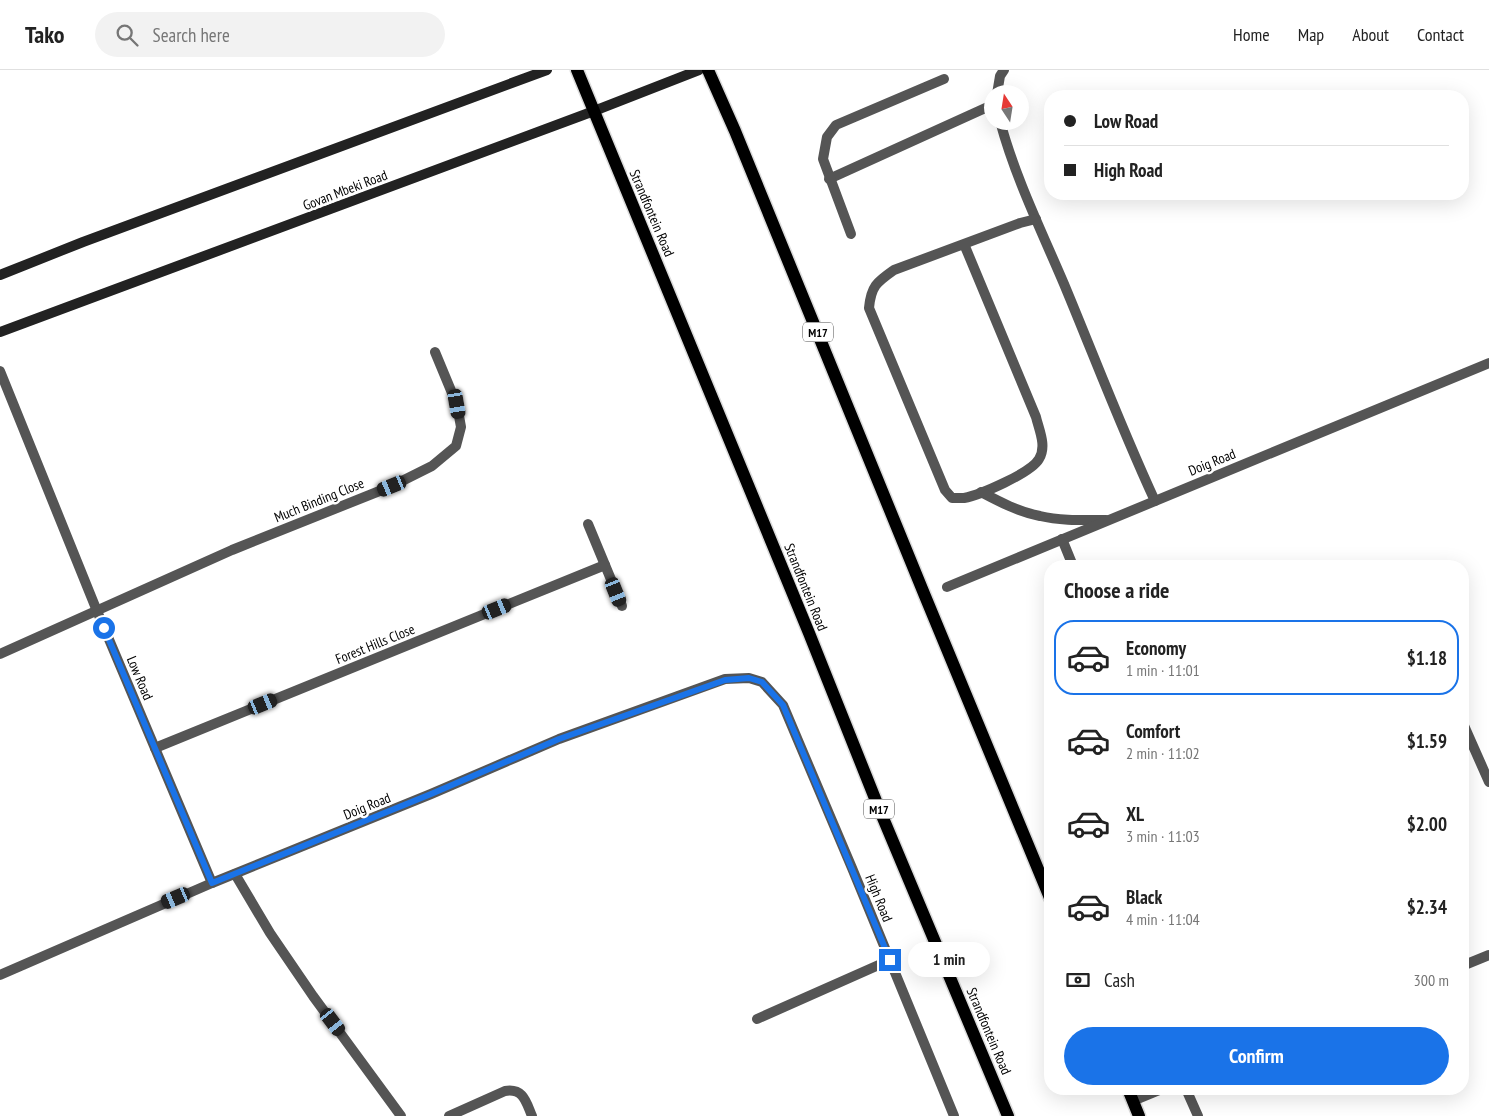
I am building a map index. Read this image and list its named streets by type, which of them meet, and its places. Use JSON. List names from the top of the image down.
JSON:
{
  "streets": {
    "main road": ["Govan Mbeki Road", "Strandfontein Road", "M17"],
    "street": [
      "Doig Road",
      "Much Binding Close",
      "Forest Hills Close",
      "Low Road",
      "High Road"
    ]
  },
  "crossings": [
    ["Govan Mbeki Road", "Strandfontein Road"],
    ["Doig Road", "Low Road"],
    ["Doig Road", "High Road"],
    ["Much Binding Close", "Low Road"],
    ["Forest Hills Close", "Low Road"]
  ],
  "north": "top",
  "page": {
    "header": "Tako",
    "search": "Search here",
    "nav": [
      "Home",
      "Map",
      "About",
      "Contact"
    ],
    "banner": ["Low Road", "High Road"],
    "heading": "Choose a ride",
    "list": [
      {
        "name": "Economy",
        "note": "1 min · 11:01",
        "value": "$1.18"
      },
      {
        "name": "Comfort",
        "note": "2 min · 11:02",
        "value": "$1.59"
      },
      {
        "name": "XL",
        "note": "3 min · 11:03",
        "value": "$2.00"
      },
      {
        "name": "Black",
        "note": "4 min · 11:04",
        "value": "$2.34"
      }
    ],
    "bubble": "1 min",
    "pay": ["Cash", "300 m"],
    "buttons": "Confirm"
  }
}
